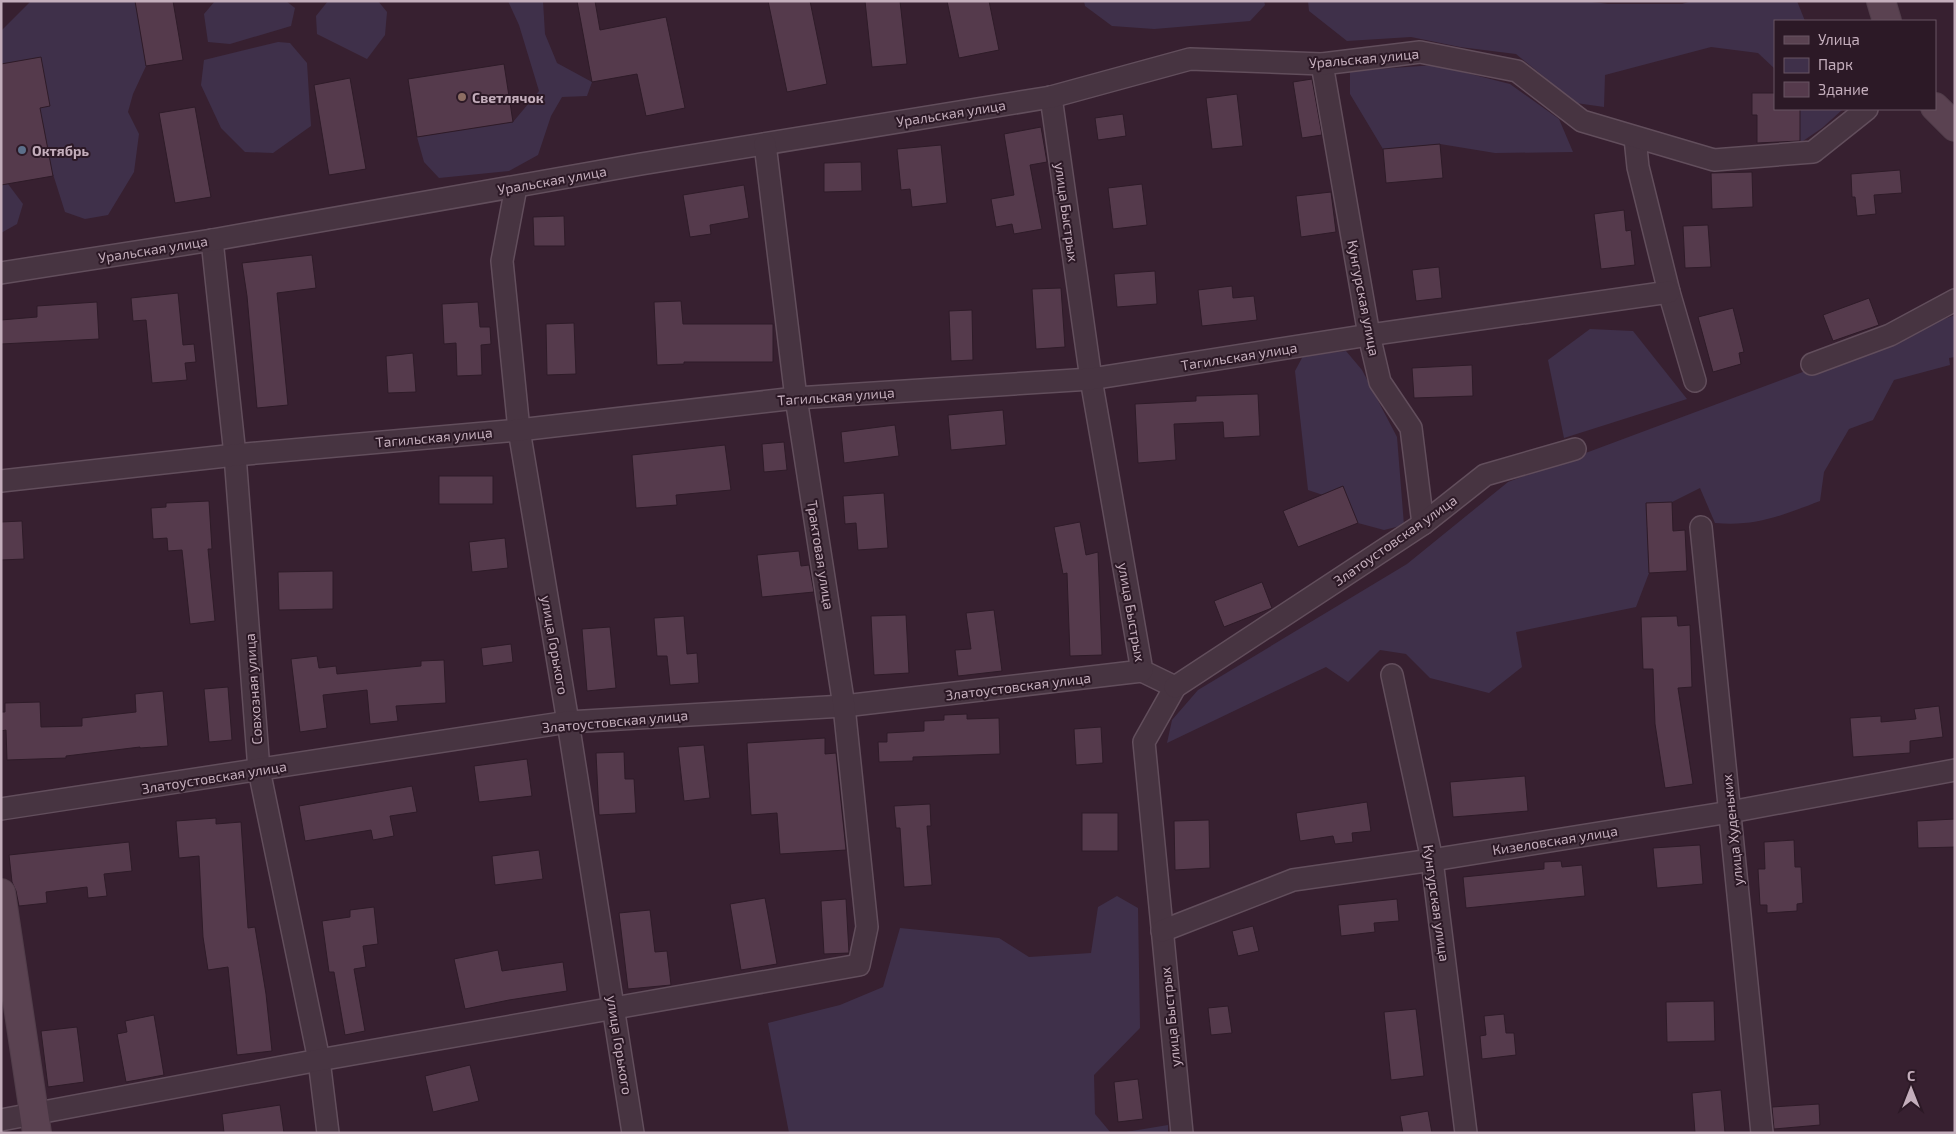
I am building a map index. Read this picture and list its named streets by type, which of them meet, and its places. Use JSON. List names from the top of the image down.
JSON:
{
  "streets": {
    "street": [
      "Уральская улица",
      "улица Быстрых",
      "Кунгурская улица",
      "Тагильская улица",
      "Златоустовская улица",
      "Трактовая улица",
      "улица Горького",
      "Совхозная улица",
      "улица Худеньких",
      "Кизеловская улица"
    ]
  },
  "crossings": [
    ["Уральская улица", "улица Быстрых"],
    ["Уральская улица", "Кунгурская улица"],
    ["Уральская улица", "Трактовая улица"],
    ["Уральская улица", "улица Горького"],
    ["Уральская улица", "Совхозная улица"],
    ["улица Быстрых", "Тагильская улица"],
    ["улица Быстрых", "Златоустовская улица"],
    ["улица Быстрых", "Кизеловская улица"],
    ["Кунгурская улица", "Тагильская улица"],
    ["Кунгурская улица", "Златоустовская улица"],
    ["Кунгурская улица", "Кизеловская улица"],
    ["Тагильская улица", "Трактовая улица"],
    ["Тагильская улица", "улица Горького"],
    ["Тагильская улица", "Совхозная улица"],
    ["Златоустовская улица", "Трактовая улица"],
    ["Златоустовская улица", "улица Горького"],
    ["Златоустовская улица", "Совхозная улица"],
    ["Трактовая улица", "улица Горького"],
    ["улица Худеньких", "Кизеловская улица"]
  ],
  "places": ["Светлячок", "Октябрь"],
  "legend": ["Улица", "Парк", "Здание"],
  "north": "top"
}
